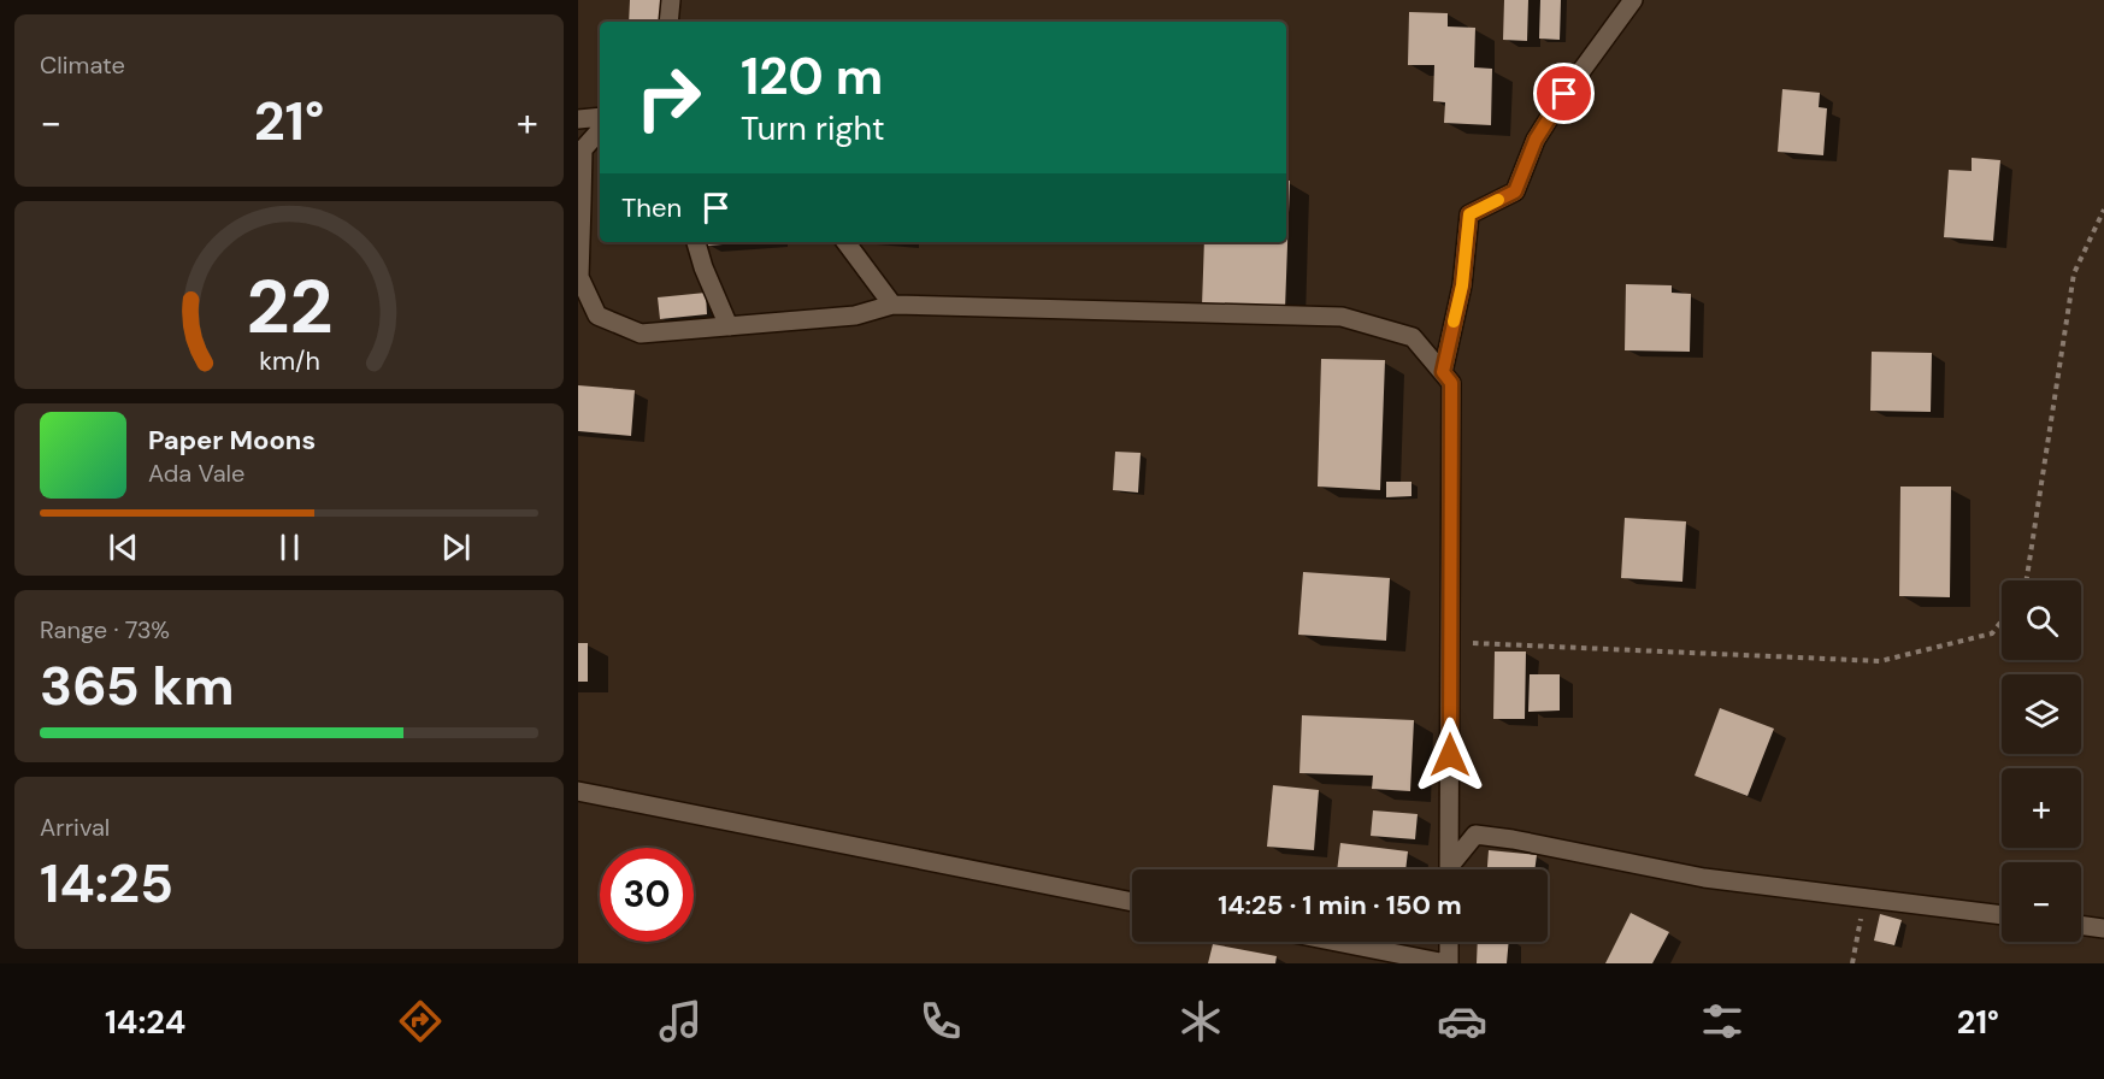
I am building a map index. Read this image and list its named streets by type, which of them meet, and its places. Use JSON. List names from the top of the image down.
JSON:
{
  "page": {
    "tile": [
      "Climate",
      ["Range · 73%", "365 km"],
      ["Arrival", "14:25"]
    ],
    "turn": ["120 m", "Turn right"],
    "heat": ["−", "21°", "+"],
    "then": "Then",
    "song": ["Paper Moons", "Ada Vale"],
    "map_buttons": ["+", "−"],
    "limit": "30",
    "trip": "14:25 · 1 min · 150 m",
    "tabs": ["14:24", "21°"],
    "gauge": ["22", "km/h"]
  }
}
